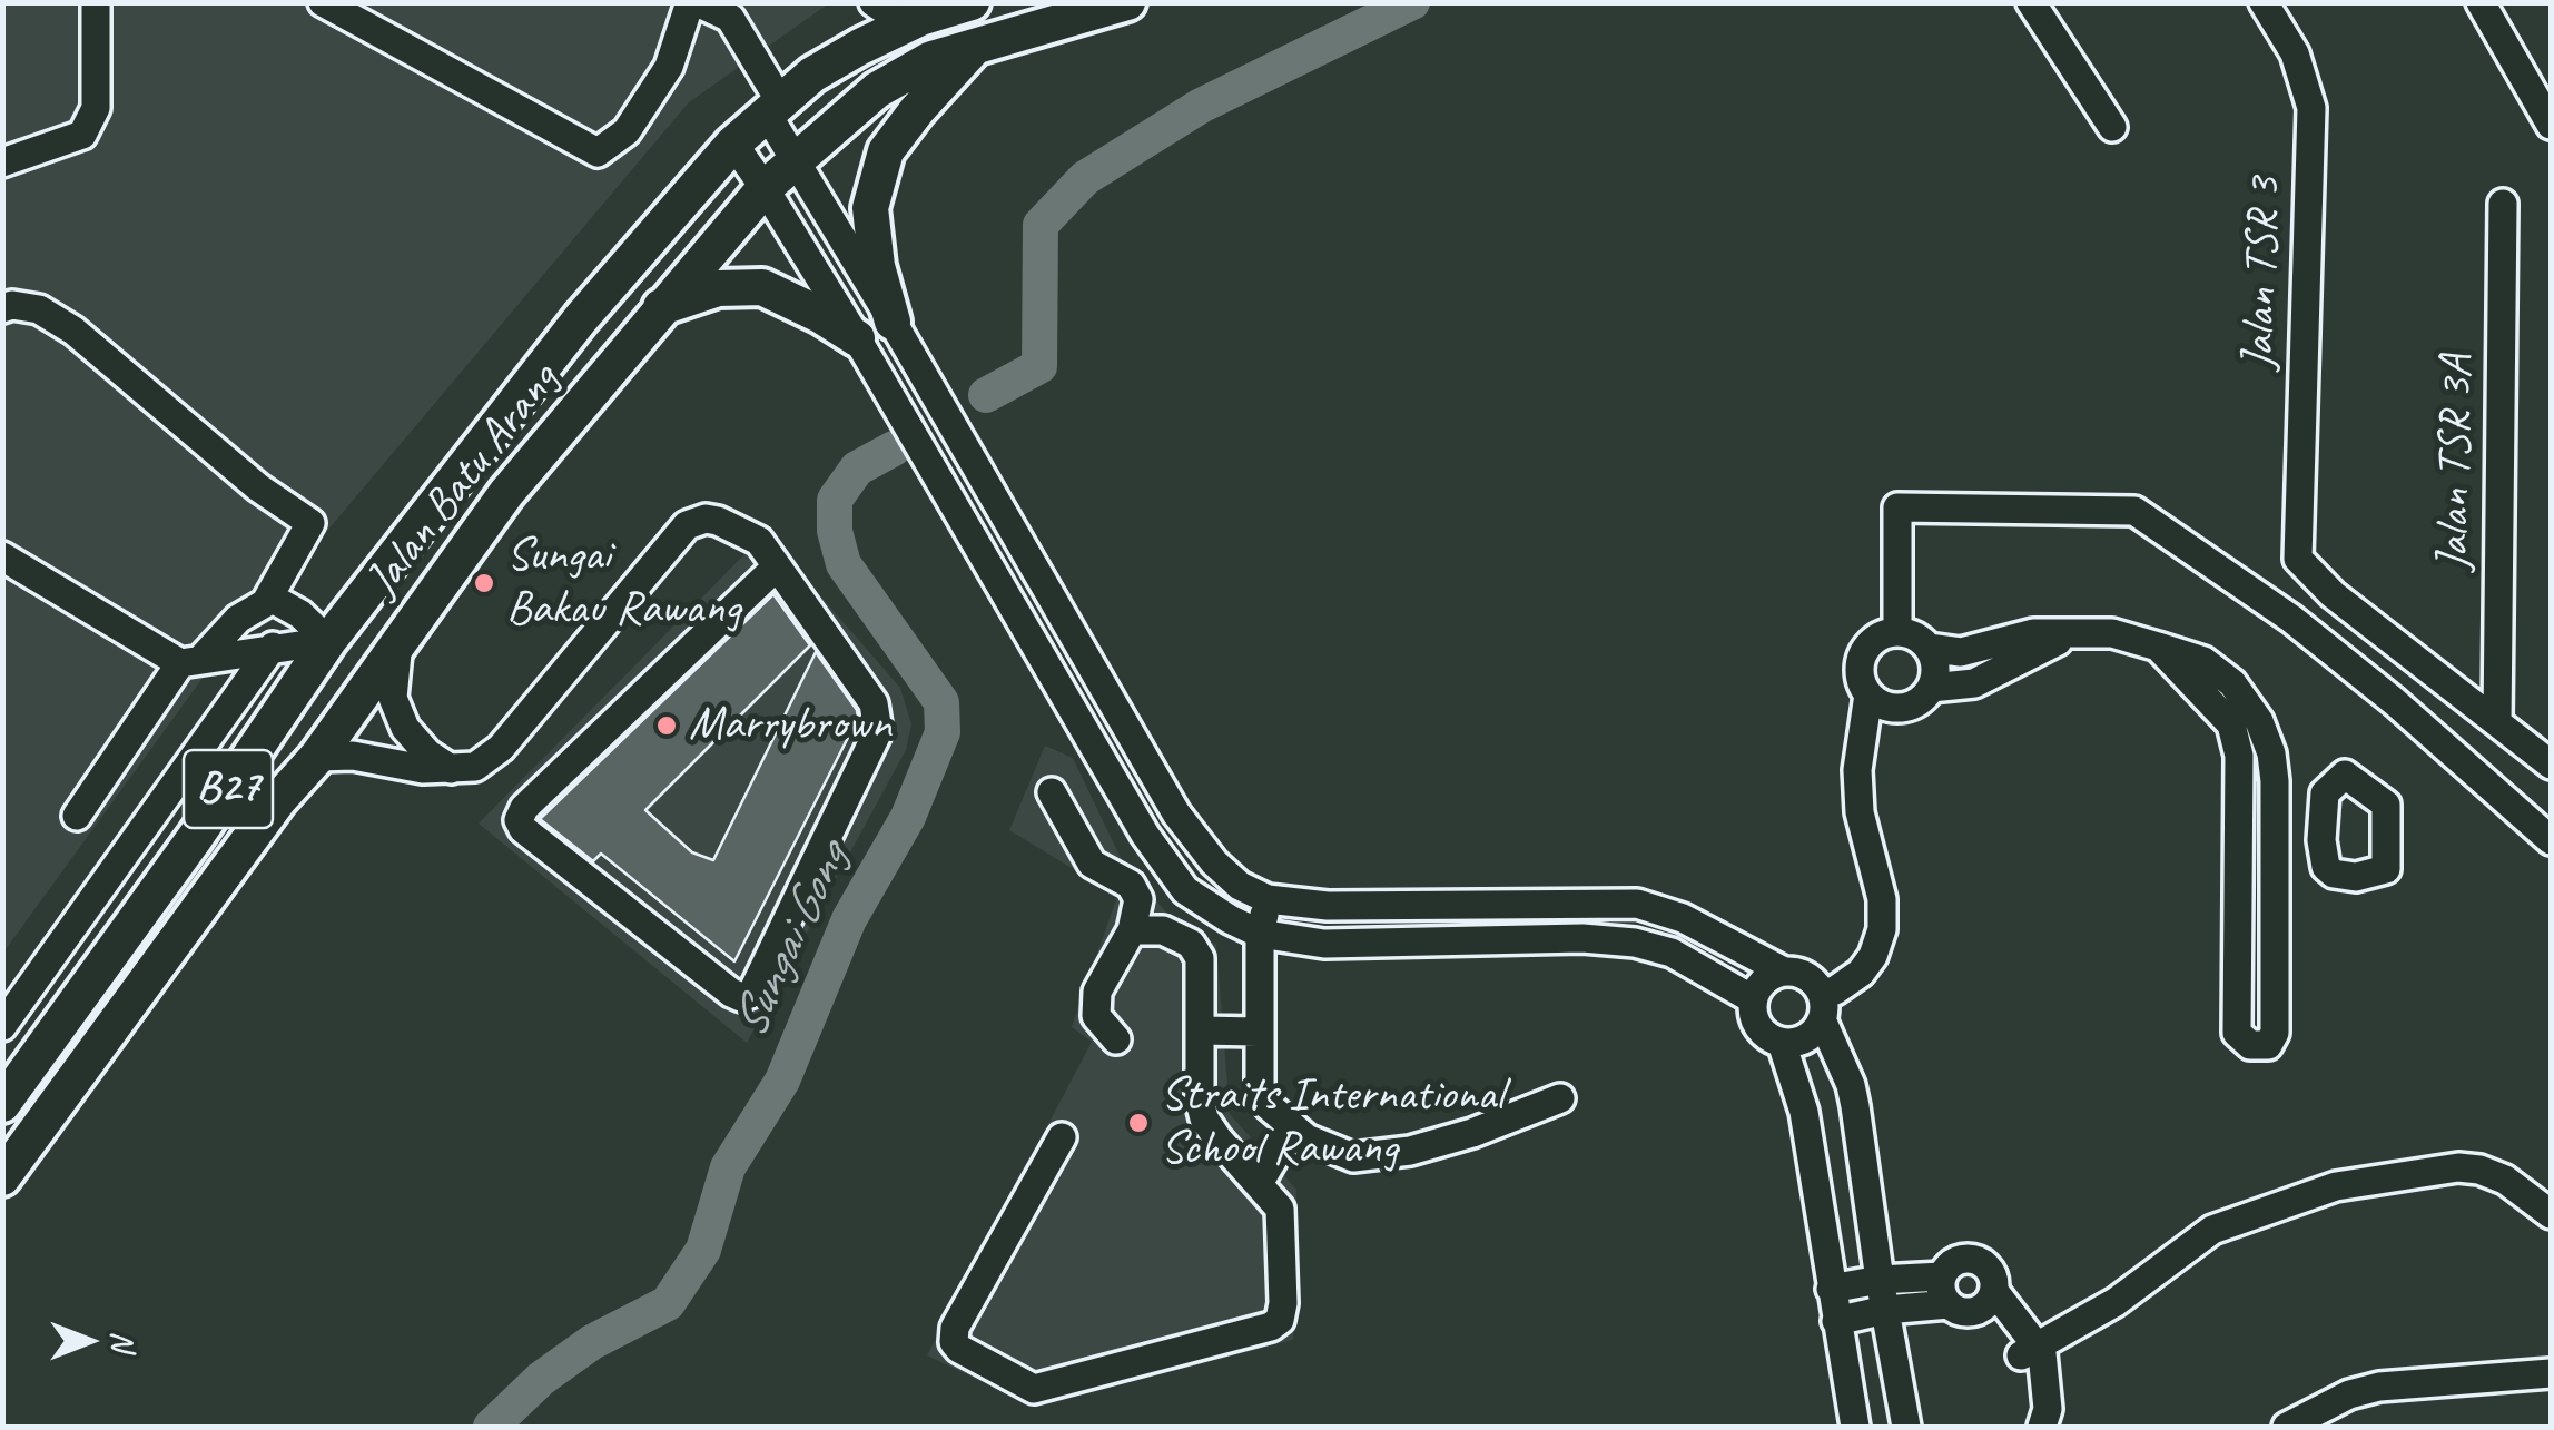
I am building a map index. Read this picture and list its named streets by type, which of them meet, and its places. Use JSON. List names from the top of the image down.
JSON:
{
  "streets": {
    "main road": ["Jalan Batu Arang", "B27"],
    "street": ["Jalan TSR 3", "Jalan TSR 3A"]
  },
  "crossings": [
    ["Jalan TSR 3", "Jalan TSR 3A"]
  ],
  "water": ["Sungai Gong"],
  "places": ["Sungai Bakau Rawang", "Marrybrown", "Straits International School Rawang"],
  "north": "right"
}
